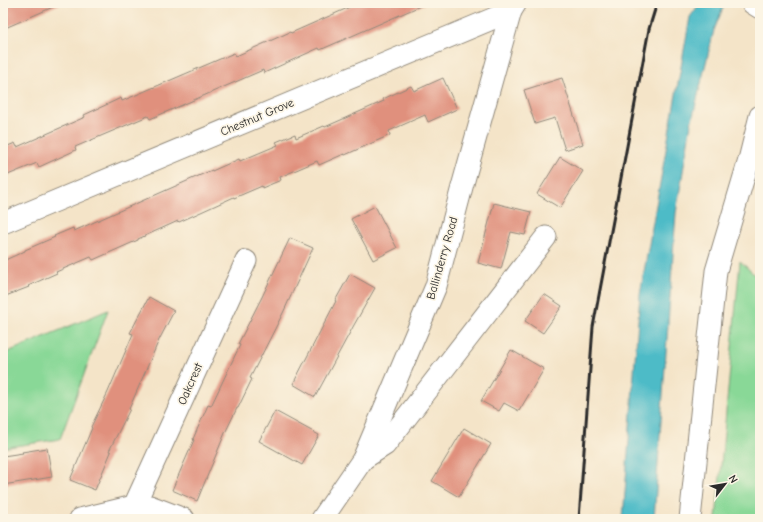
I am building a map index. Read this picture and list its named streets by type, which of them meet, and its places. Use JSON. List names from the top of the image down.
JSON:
{
  "streets": {
    "street": ["Chestnut Grove", "Ballinderry Road", "Oakcrest"]
  },
  "crossings": [
    ["Chestnut Grove", "Ballinderry Road"]
  ],
  "north": "top right"
}
